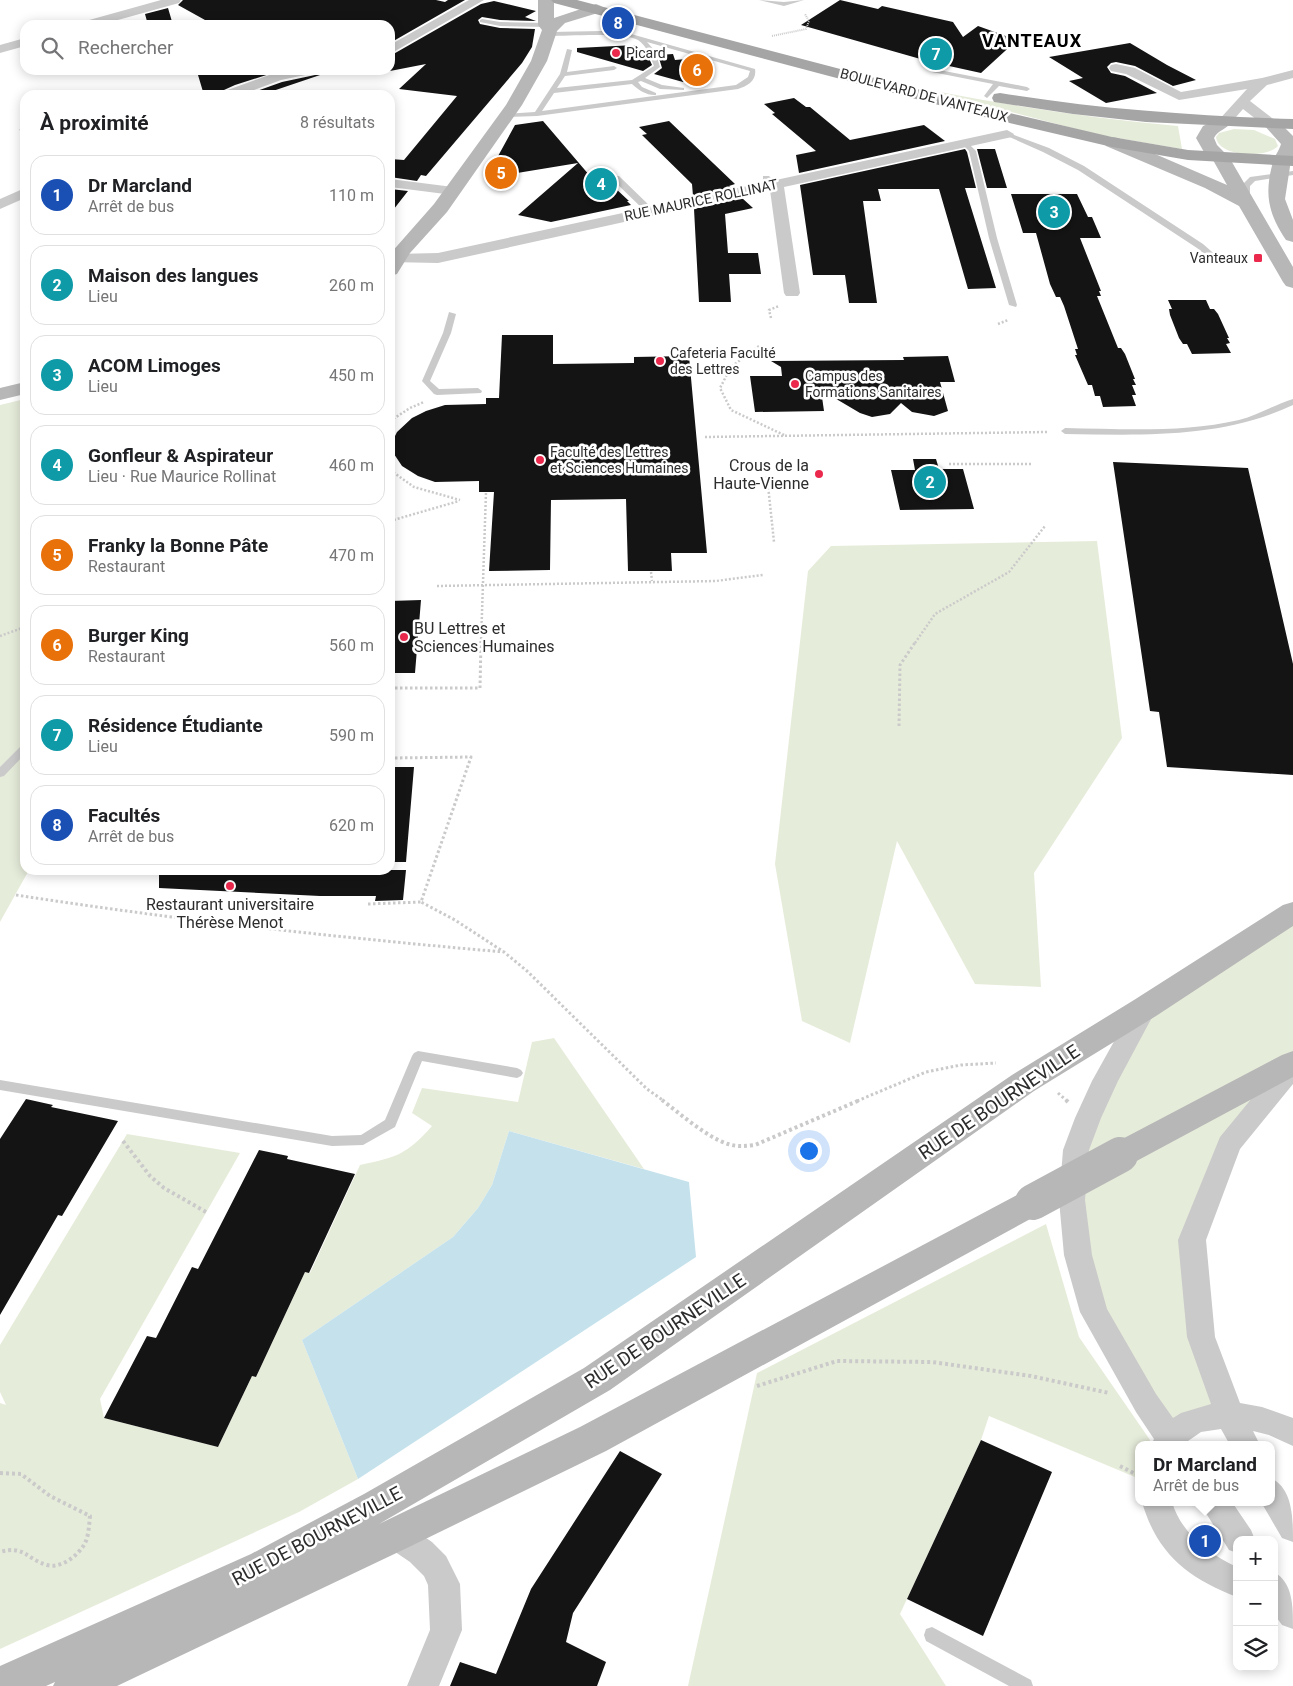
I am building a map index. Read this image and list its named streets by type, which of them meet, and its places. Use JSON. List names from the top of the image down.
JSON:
{
  "streets": {
    "main road": ["BOULEVARD DE VANTEAUX", "RUE DE BOURNEVILLE"],
    "street": ["RUE MAURICE ROLLINAT"]
  },
  "districts": ["VANTEAUX"],
  "places": {
    "other": [
      "Picard",
      "Cafeteria Faculté des Lettres",
      "Campus des Formations Sanitaires",
      "Faculté des Lettres et Sciences Humaines",
      "Crous de la Haute-Vienne",
      "BU Lettres et Sciences Humaines",
      "Restaurant universitaire Thérèse Menot"
    ],
    "transit": ["Vanteaux"]
  },
  "page": {
    "pins": [
      "8",
      "7",
      "6",
      "5",
      "4",
      "3",
      "2",
      "1"
    ],
    "search": "Rechercher",
    "heading": ["À proximité", "8 résultats"],
    "list": [
      {
        "mark": "1",
        "name": "Dr Marcland",
        "note": "Arrêt de bus",
        "value": "110 m"
      },
      {
        "mark": "2",
        "name": "Maison des langues",
        "note": "Lieu",
        "value": "260 m"
      },
      {
        "mark": "3",
        "name": "ACOM Limoges",
        "note": "Lieu",
        "value": "450 m"
      },
      {
        "mark": "4",
        "name": "Gonfleur & Aspirateur",
        "note": "Lieu · Rue Maurice Rollinat",
        "value": "460 m"
      },
      {
        "mark": "5",
        "name": "Franky la Bonne Pâte",
        "note": "Restaurant",
        "value": "470 m"
      },
      {
        "mark": "6",
        "name": "Burger King",
        "note": "Restaurant",
        "value": "560 m"
      },
      {
        "mark": "7",
        "name": "Résidence Étudiante",
        "note": "Lieu",
        "value": "590 m"
      },
      {
        "mark": "8",
        "name": "Facultés",
        "note": "Arrêt de bus",
        "value": "620 m"
      }
    ],
    "popup": ["Dr Marcland", "Arrêt de bus"],
    "map_buttons": ["+", "−"]
  }
}
